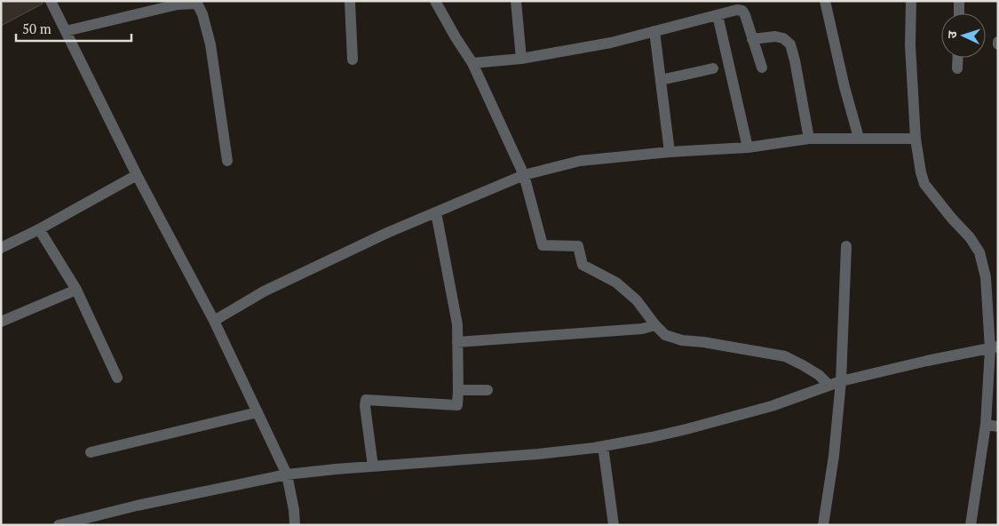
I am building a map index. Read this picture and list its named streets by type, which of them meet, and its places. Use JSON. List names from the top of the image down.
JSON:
{
  "scale_bar": "50 m",
  "north": "left"
}
